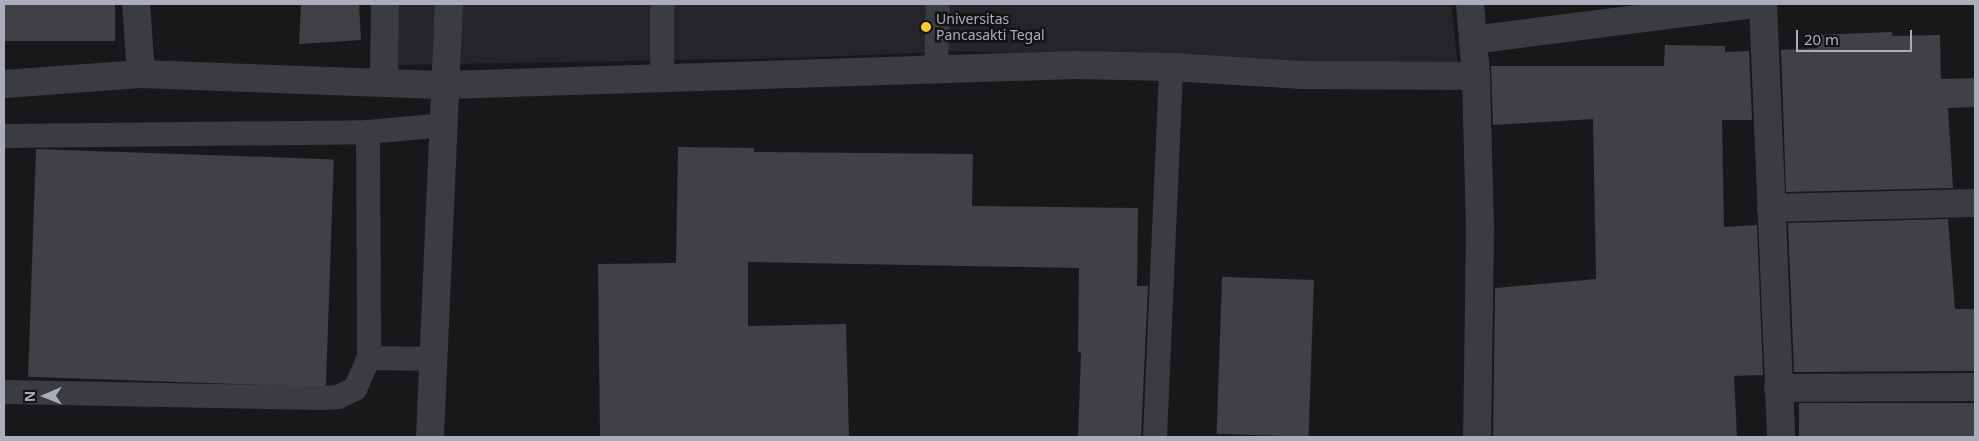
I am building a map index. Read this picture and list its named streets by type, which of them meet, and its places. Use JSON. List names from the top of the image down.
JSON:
{
  "places": ["Universitas Pancasakti Tegal"],
  "scale_bar": "20 m",
  "north": "left"
}
